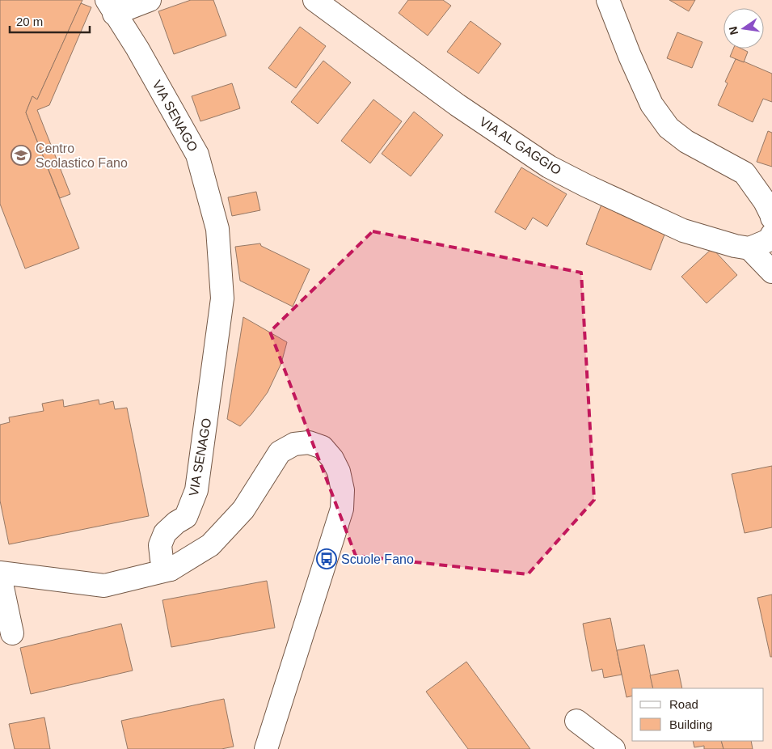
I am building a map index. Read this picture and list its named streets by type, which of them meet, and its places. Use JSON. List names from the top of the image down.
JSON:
{
  "streets": {
    "street": ["VIA SENAGO", "VIA AL GAGGIO"]
  },
  "places": {
    "school or university": ["Centro Scolastico Fano"],
    "bus stop": ["Scuole Fano"]
  },
  "legend": ["Road", "Building"],
  "scale_bar": "20 m",
  "north": "left"
}
